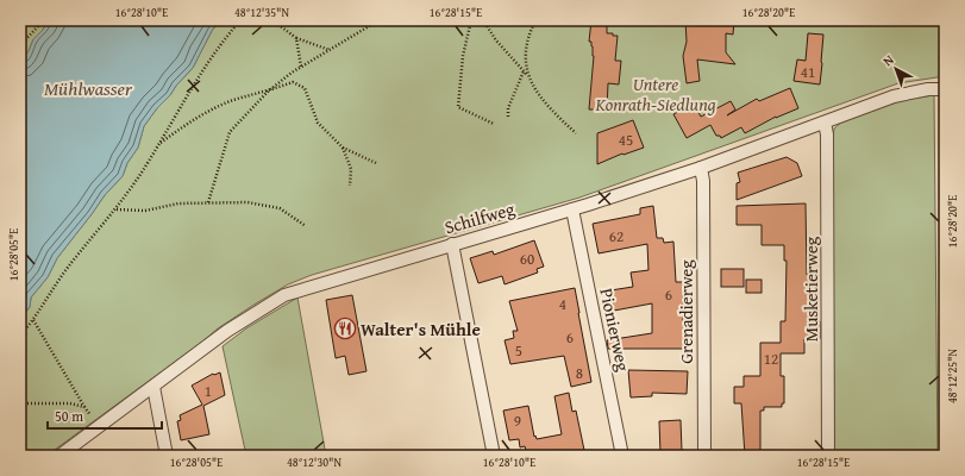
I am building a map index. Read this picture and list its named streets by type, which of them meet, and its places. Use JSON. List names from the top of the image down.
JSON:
{
  "streets": {
    "street": [
      "Schilfweg",
      "Musketierweg",
      "Grenadierweg",
      "Pionierweg"
    ]
  },
  "crossings": [
    ["Schilfweg", "Musketierweg"],
    ["Schilfweg", "Grenadierweg"],
    ["Schilfweg", "Pionierweg"]
  ],
  "water": ["Mühlwasser"],
  "parks": ["Untere Konrath-Siedlung"],
  "places": {
    "restaurant": ["Walter's Mühle"]
  },
  "house_numbers": [
    "41",
    "45",
    "62",
    "60",
    "6",
    "4",
    "6",
    "5",
    "12",
    "8",
    "1",
    "9"
  ],
  "scale_bar": "50 m",
  "north": "top left",
  "coordinates": [
    "16°28'10\"E",
    "48°12'35\"N",
    "16°28'15\"E",
    "16°28'20\"E",
    "16°28'05\"E",
    "48°12'25\"N",
    "48°12'30\"N"
  ]
}
